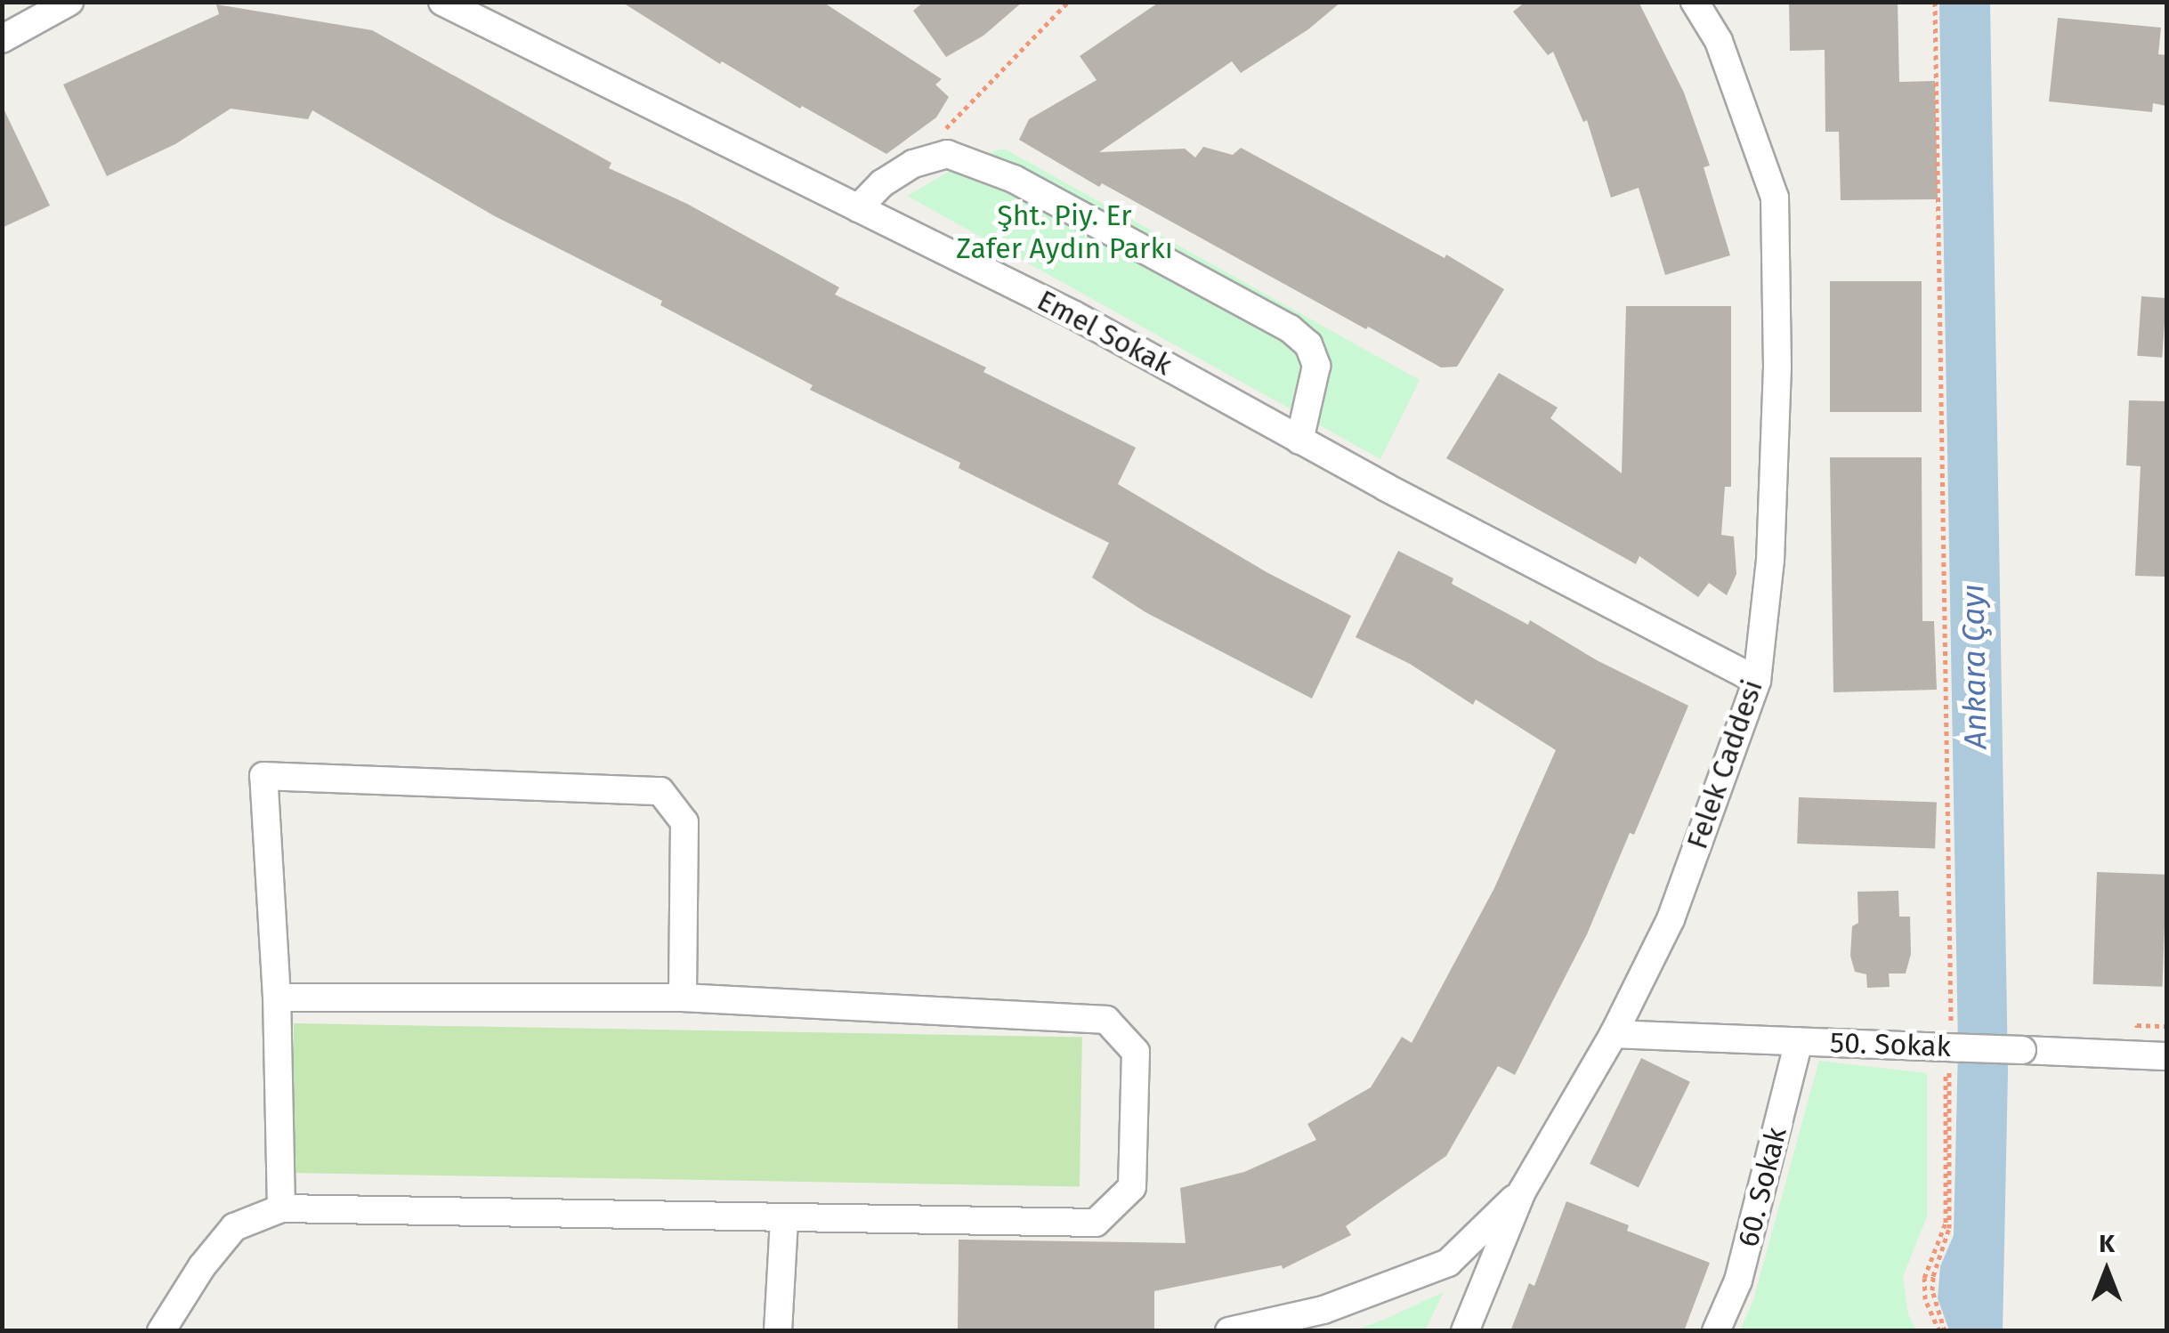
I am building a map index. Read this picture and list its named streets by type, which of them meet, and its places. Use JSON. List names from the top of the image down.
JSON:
{
  "streets": {
    "street": [
      "Emel Sokak",
      "Felek Caddesi",
      "50. Sokak",
      "60. Sokak"
    ]
  },
  "crossings": [
    ["Emel Sokak", "Felek Caddesi"],
    ["Felek Caddesi", "50. Sokak"],
    ["50. Sokak", "60. Sokak"]
  ],
  "water": ["Ankara Çayı"],
  "parks": ["Şht. Piy. Er Zafer Aydın Parkı"],
  "north": "top"
}
